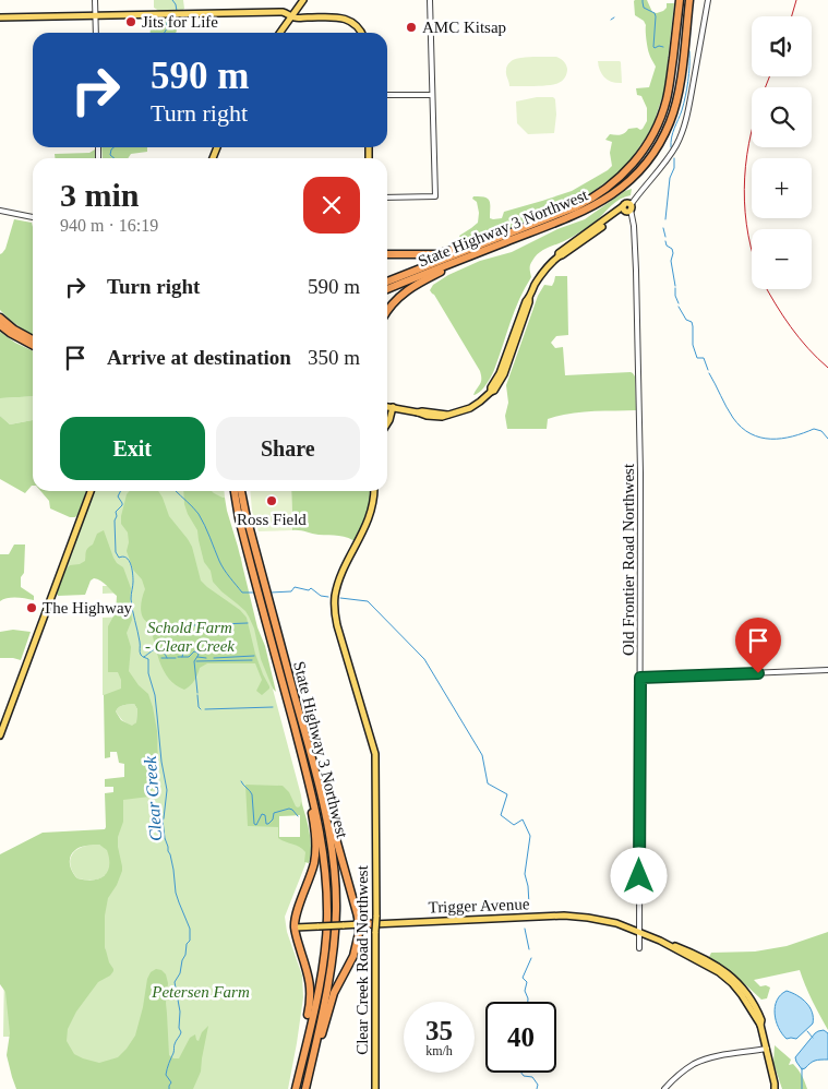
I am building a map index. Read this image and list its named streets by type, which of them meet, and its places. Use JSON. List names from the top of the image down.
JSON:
{
  "streets": {
    "highway": ["State Highway 3 Northwest"],
    "main road": ["Trigger Avenue", "Clear Creek Road Northwest"],
    "street": ["Old Frontier Road Northwest"]
  },
  "crossings": [
    ["Old Frontier Road Northwest", "Trigger Avenue"],
    ["Trigger Avenue", "Clear Creek Road Northwest"]
  ],
  "water": ["Clear Creek"],
  "parks": ["Schold Farm - Clear Creek", "Petersen Farm"],
  "places": [
    "Jits for Life",
    "AMC Kitsap",
    "Ross Field",
    "The Highway"
  ],
  "page": {
    "map_buttons": ["+", "−"],
    "turn": ["590 m", "Turn right"],
    "heading": ["3 min", "940 m · 16:19"],
    "list": [
      {
        "name": "Turn right",
        "value": "590 m"
      },
      {
        "name": "Arrive at destination",
        "value": "350 m"
      }
    ],
    "buttons": ["Exit", "Share"],
    "speed": "35 km/h",
    "limit": "40"
  }
}
